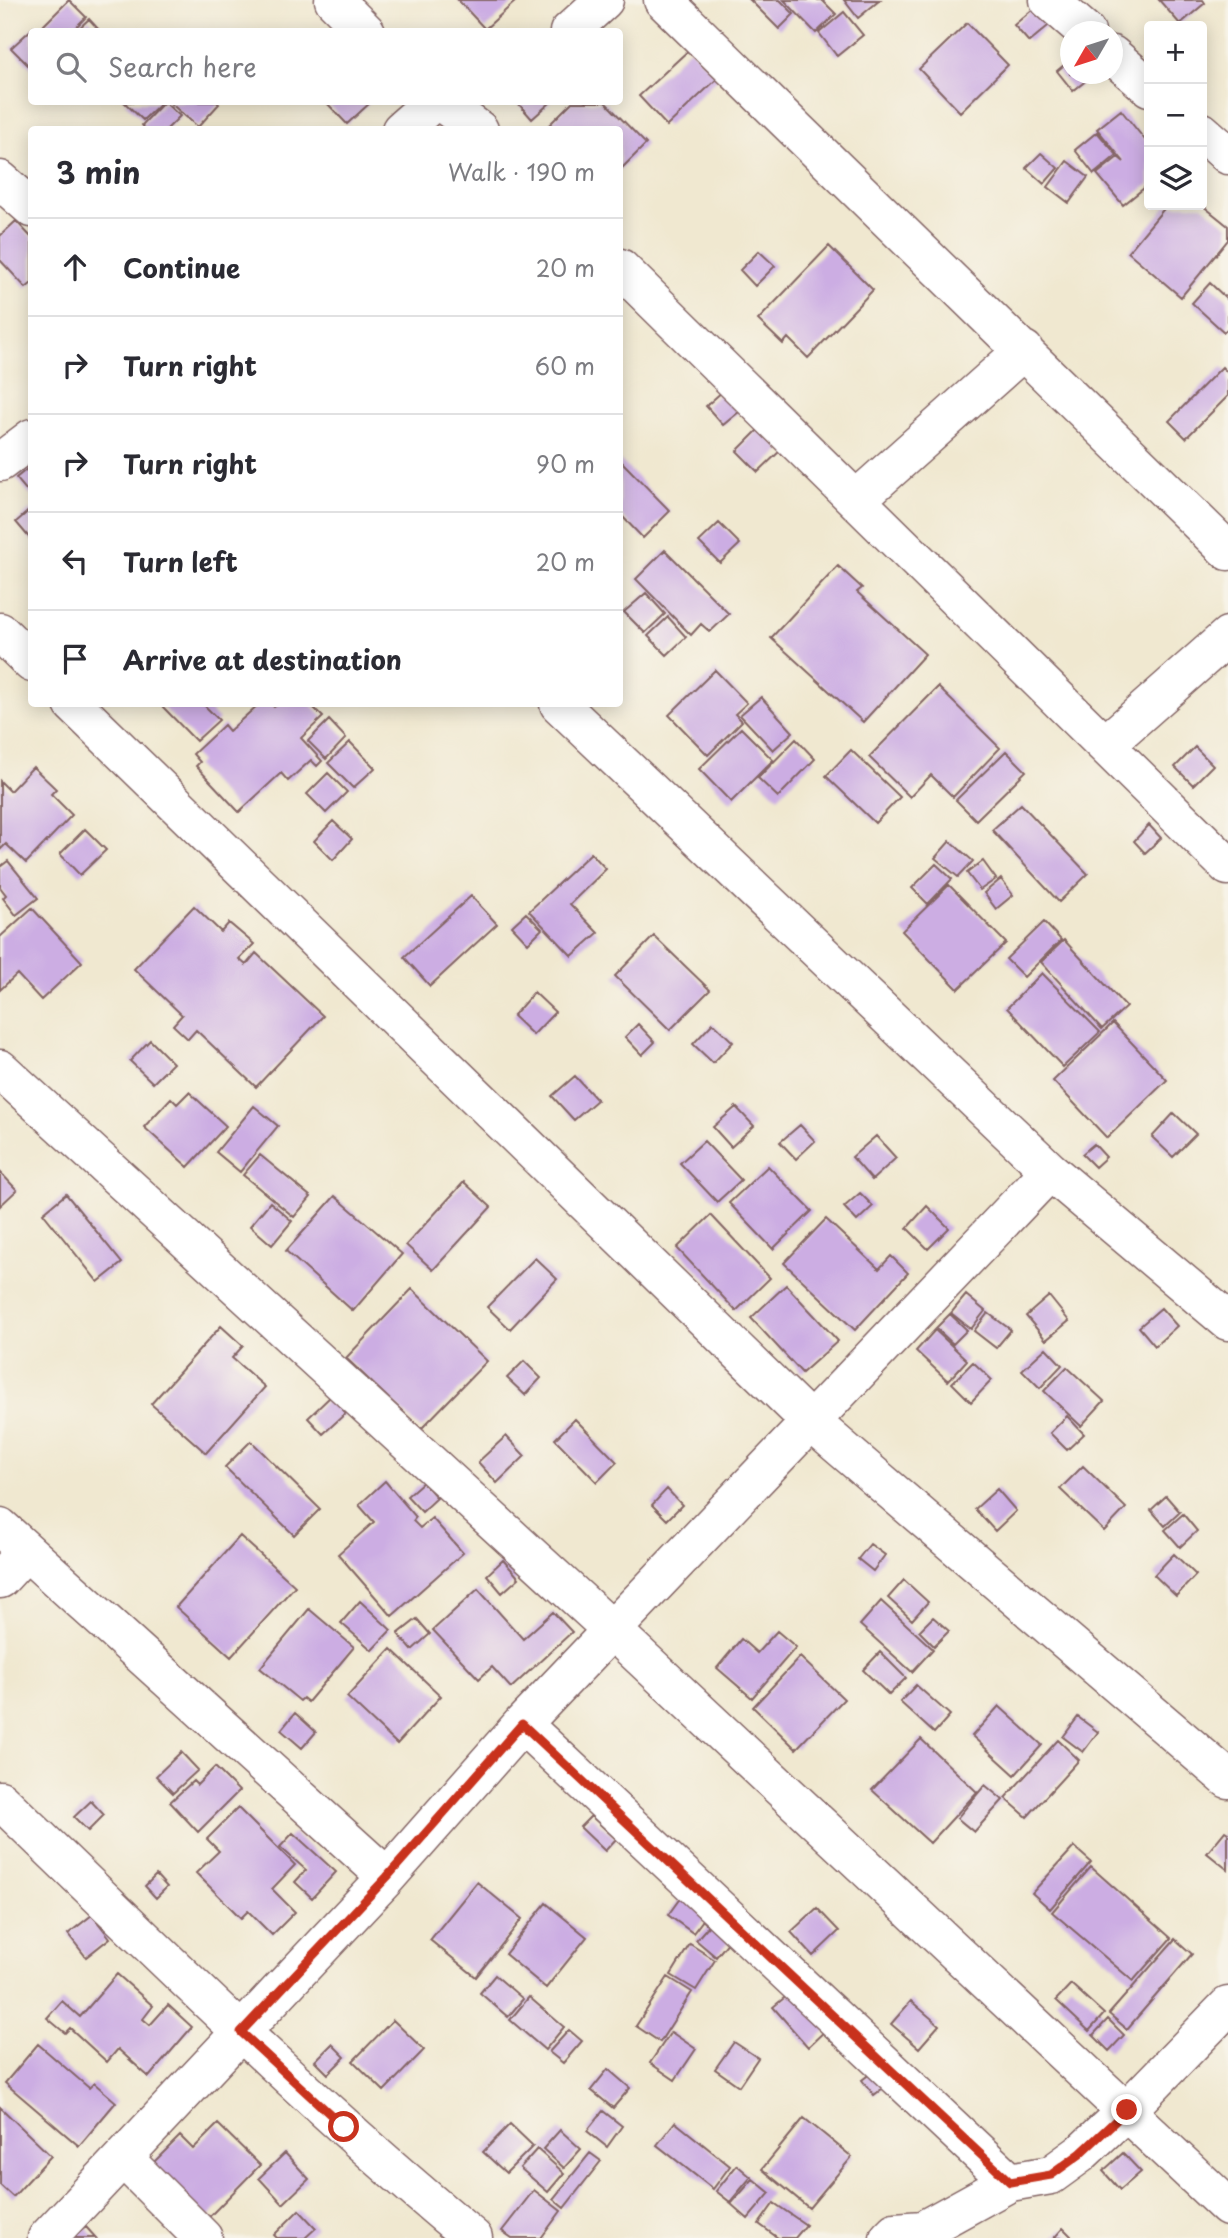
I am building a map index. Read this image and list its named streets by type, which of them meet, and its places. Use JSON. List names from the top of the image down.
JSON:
{
  "north": "bottom left",
  "page": {
    "map_buttons": ["+", "−"],
    "search": "Search here",
    "heading": ["3 min", "Walk · 190 m"],
    "list": [
      ["Continue", "20 m"],
      ["Turn right", "60 m"],
      ["Turn right", "90 m"],
      ["Turn left", "20 m"],
      "Arrive at destination"
    ]
  }
}
